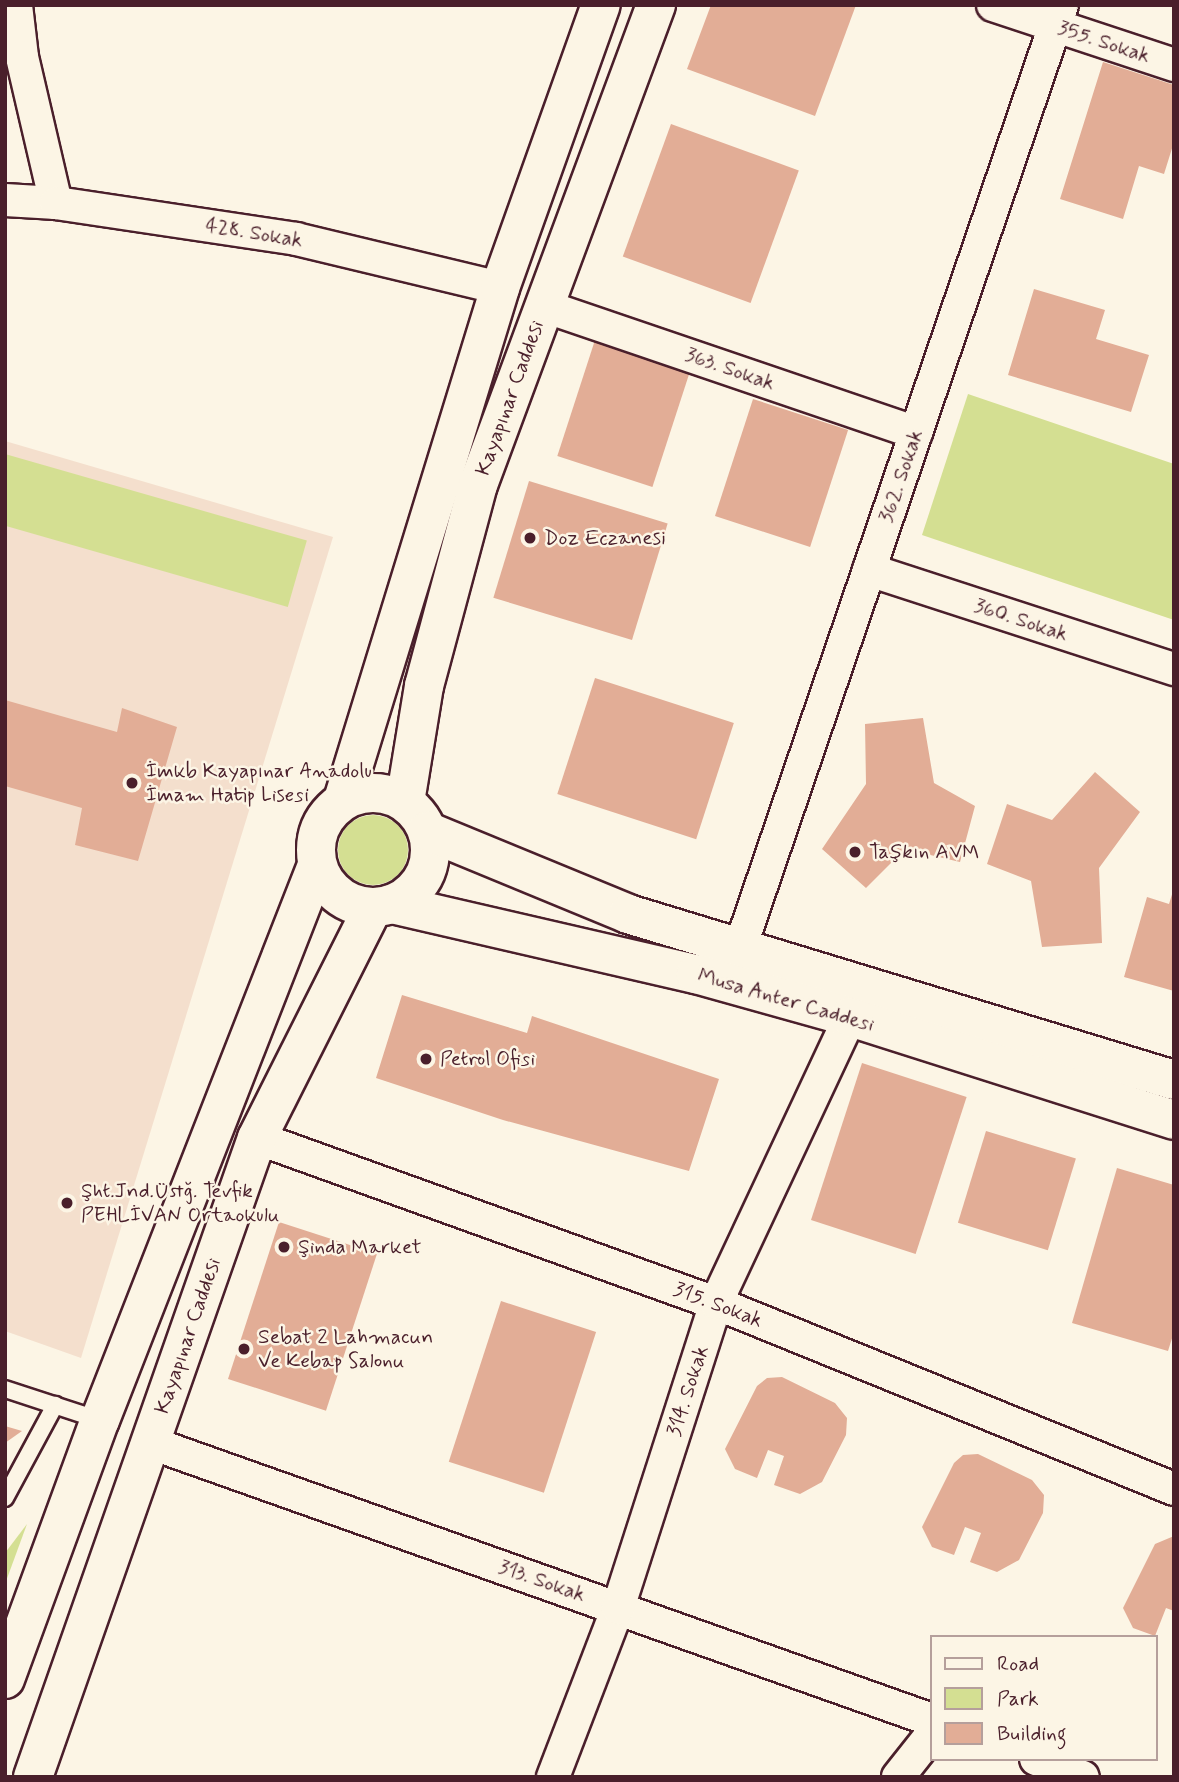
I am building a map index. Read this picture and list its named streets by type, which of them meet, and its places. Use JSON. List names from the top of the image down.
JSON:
{
  "streets": {
    "main road": ["Kayapınar Caddesi", "Musa Anter Caddesi"],
    "street": [
      "355. Sokak",
      "428. Sokak",
      "363. Sokak",
      "362. Sokak",
      "360. Sokak",
      "315. Sokak",
      "314. Sokak",
      "313. Sokak"
    ]
  },
  "crossings": [
    ["355. Sokak", "362. Sokak"],
    ["428. Sokak", "Kayapınar Caddesi"],
    ["363. Sokak", "Kayapınar Caddesi"],
    ["363. Sokak", "362. Sokak"],
    ["Kayapınar Caddesi", "Musa Anter Caddesi"],
    ["Kayapınar Caddesi", "315. Sokak"],
    ["Kayapınar Caddesi", "313. Sokak"],
    ["362. Sokak", "360. Sokak"],
    ["362. Sokak", "Musa Anter Caddesi"],
    ["Musa Anter Caddesi", "314. Sokak"],
    ["315. Sokak", "314. Sokak"],
    ["314. Sokak", "313. Sokak"]
  ],
  "places": [
    "Doz Eczanesi",
    "İmkb Kayapınar Anadolu İmam Hatip Lisesi",
    "Taşkın AVM",
    "Petrol Ofisi",
    "Şht.Jnd.Üstğ. Tevfik PEHLİVAN Ortaokulu",
    "Şinda Market",
    "Sebat 2 Lahmacun Ve Kebap Salonu"
  ],
  "legend": ["Road", "Park", "Building"]
}
